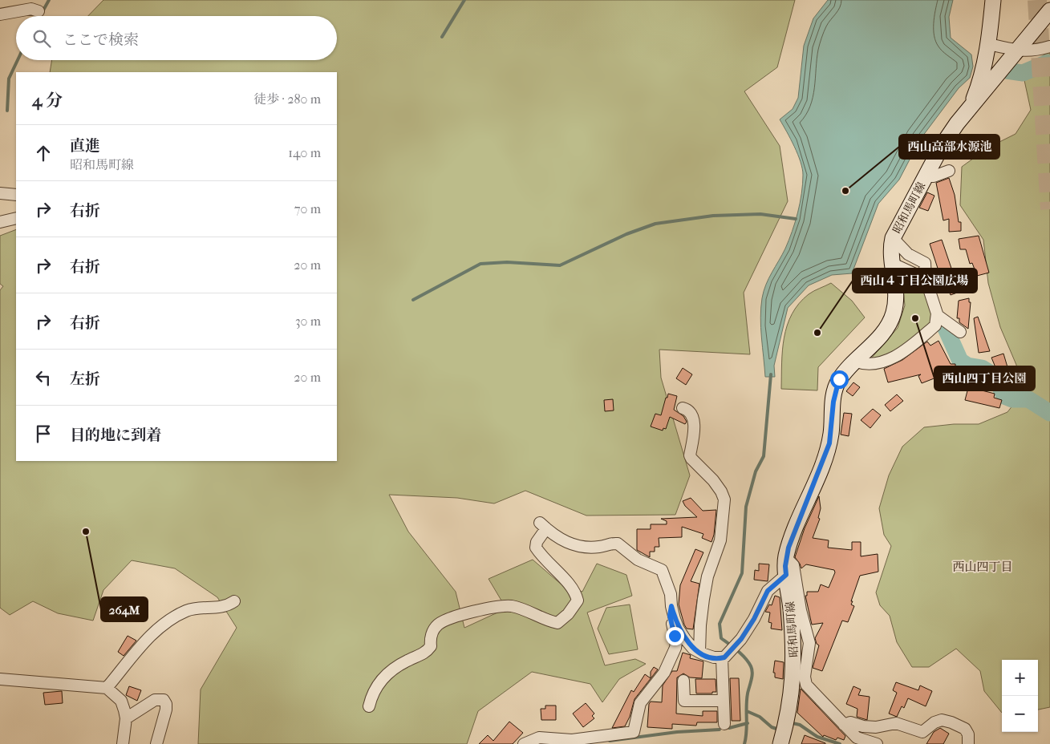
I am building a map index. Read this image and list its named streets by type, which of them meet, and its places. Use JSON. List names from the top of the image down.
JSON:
{
  "streets": {
    "main road": ["昭和馬町線"]
  },
  "districts": ["西山四丁目"],
  "places": [
    "西山高部水源池",
    "西山四丁目公園",
    "西山４丁目公園広場",
    "264M"
  ],
  "page": {
    "search": "ここで検索",
    "heading": ["4 分", "徒歩 · 280 m"],
    "list": [
      ["直進", "昭和馬町線", "140 m"],
      ["右折", "70 m"],
      ["右折", "20 m"],
      ["右折", "30 m"],
      ["左折", "20 m"],
      "目的地に到着"
    ],
    "map_buttons": ["+", "−"]
  }
}
